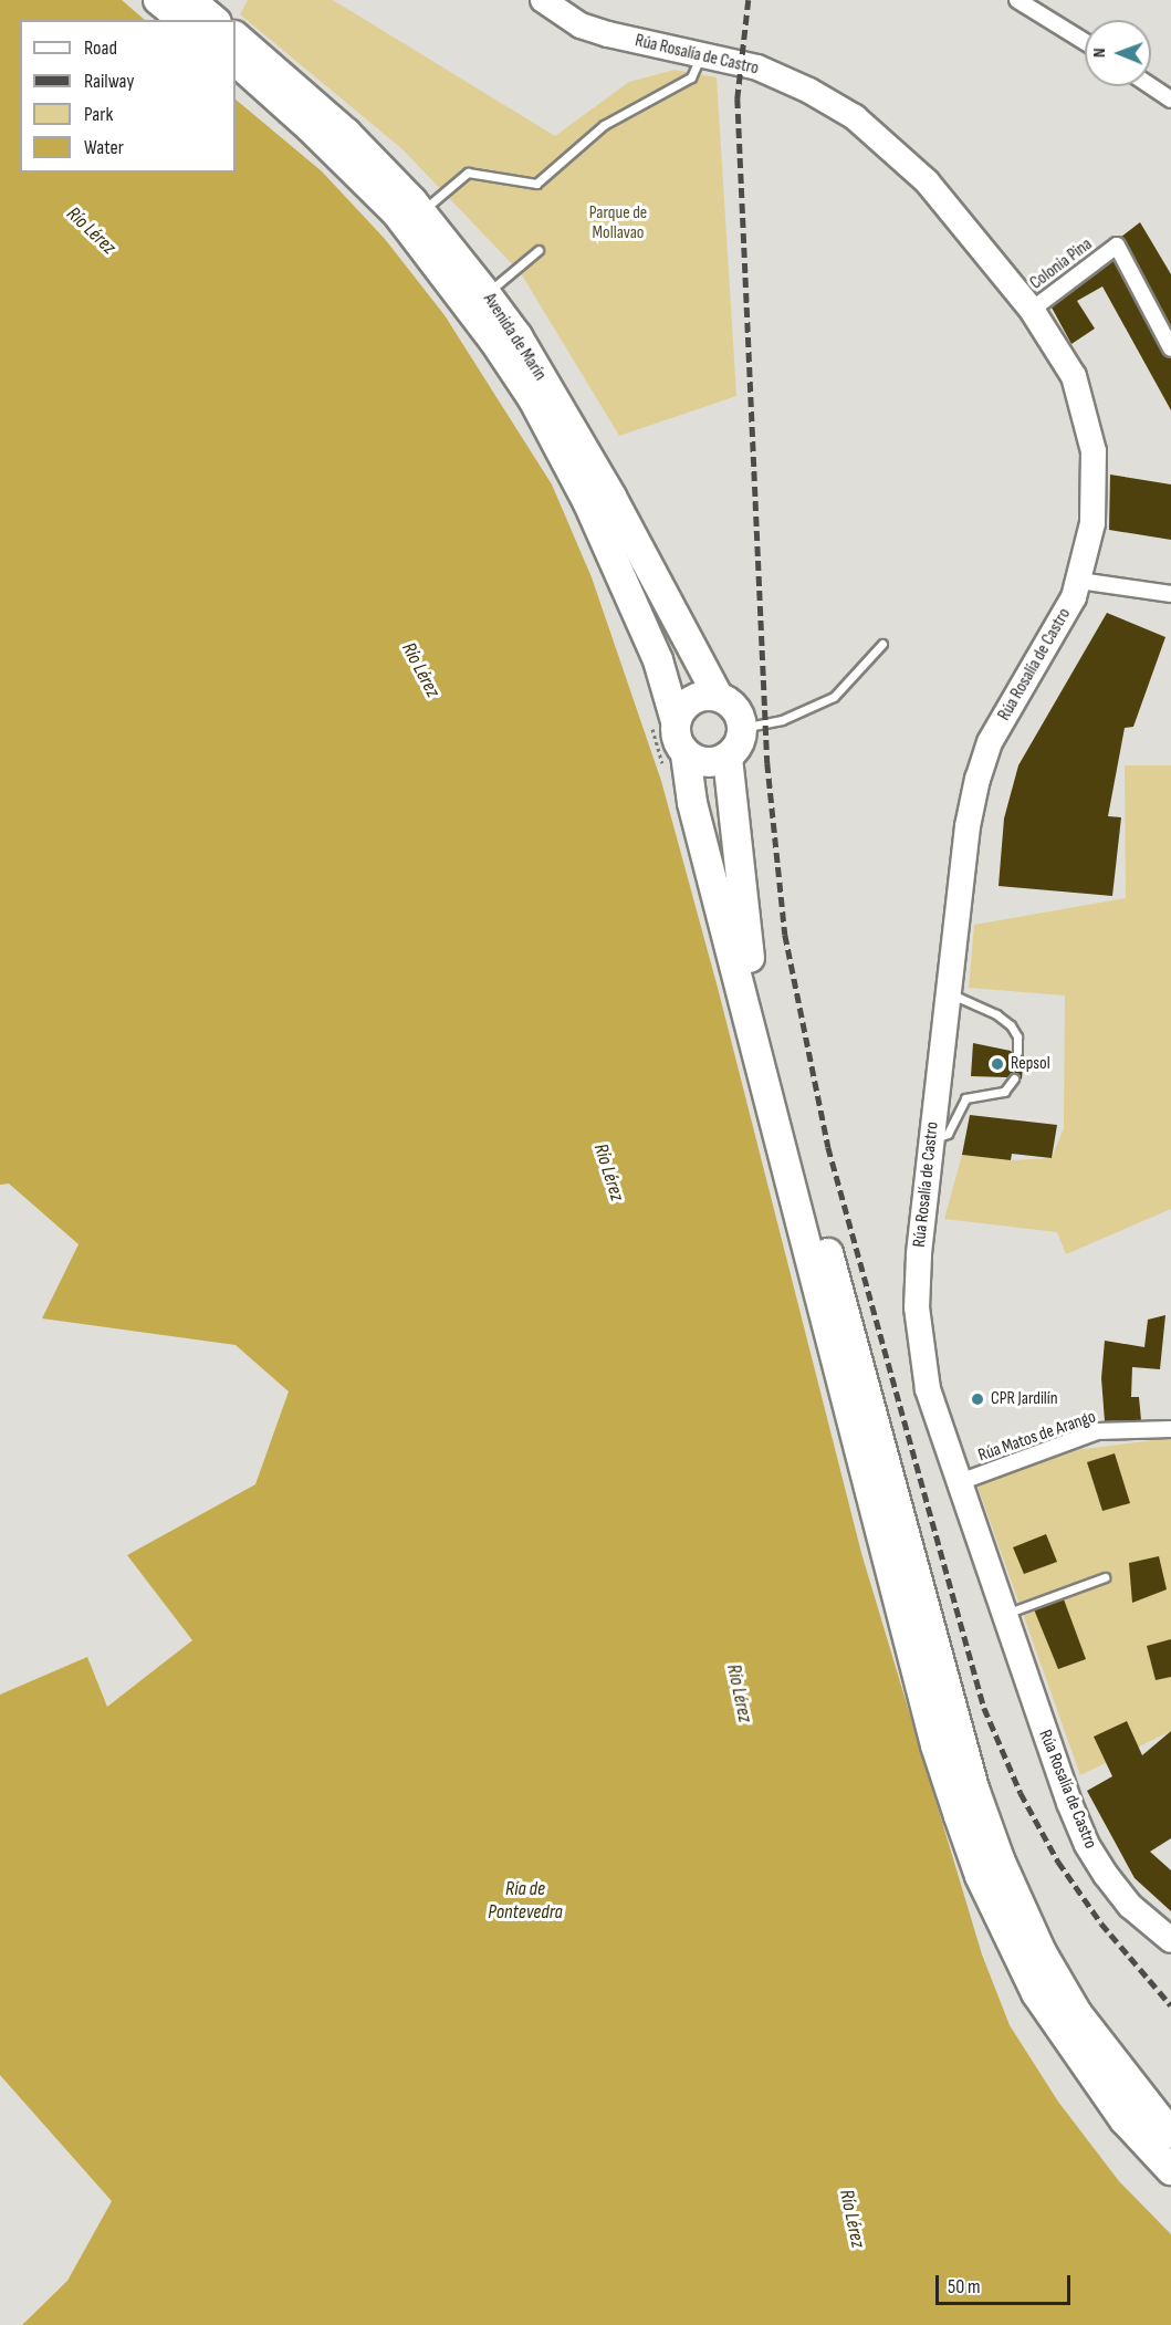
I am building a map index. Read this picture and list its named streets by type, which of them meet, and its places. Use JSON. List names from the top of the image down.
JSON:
{
  "streets": {
    "highway": ["Avenida de Marín"],
    "main road": ["Rúa Rosalía de Castro"],
    "street": ["Colonia Pina", "Rúa Matos de Arango"]
  },
  "crossings": [
    ["Rúa Rosalía de Castro", "Colonia Pina"],
    ["Rúa Rosalía de Castro", "Rúa Matos de Arango"]
  ],
  "water": ["Río Lérez", "Ría de Pontevedra"],
  "parks": ["Parque de Mollavao"],
  "places": ["Repsol", "CPR Jardilín"],
  "legend": [
    "Road",
    "Railway",
    "Park",
    "Water"
  ],
  "scale_bar": "50 m",
  "north": "left"
}
